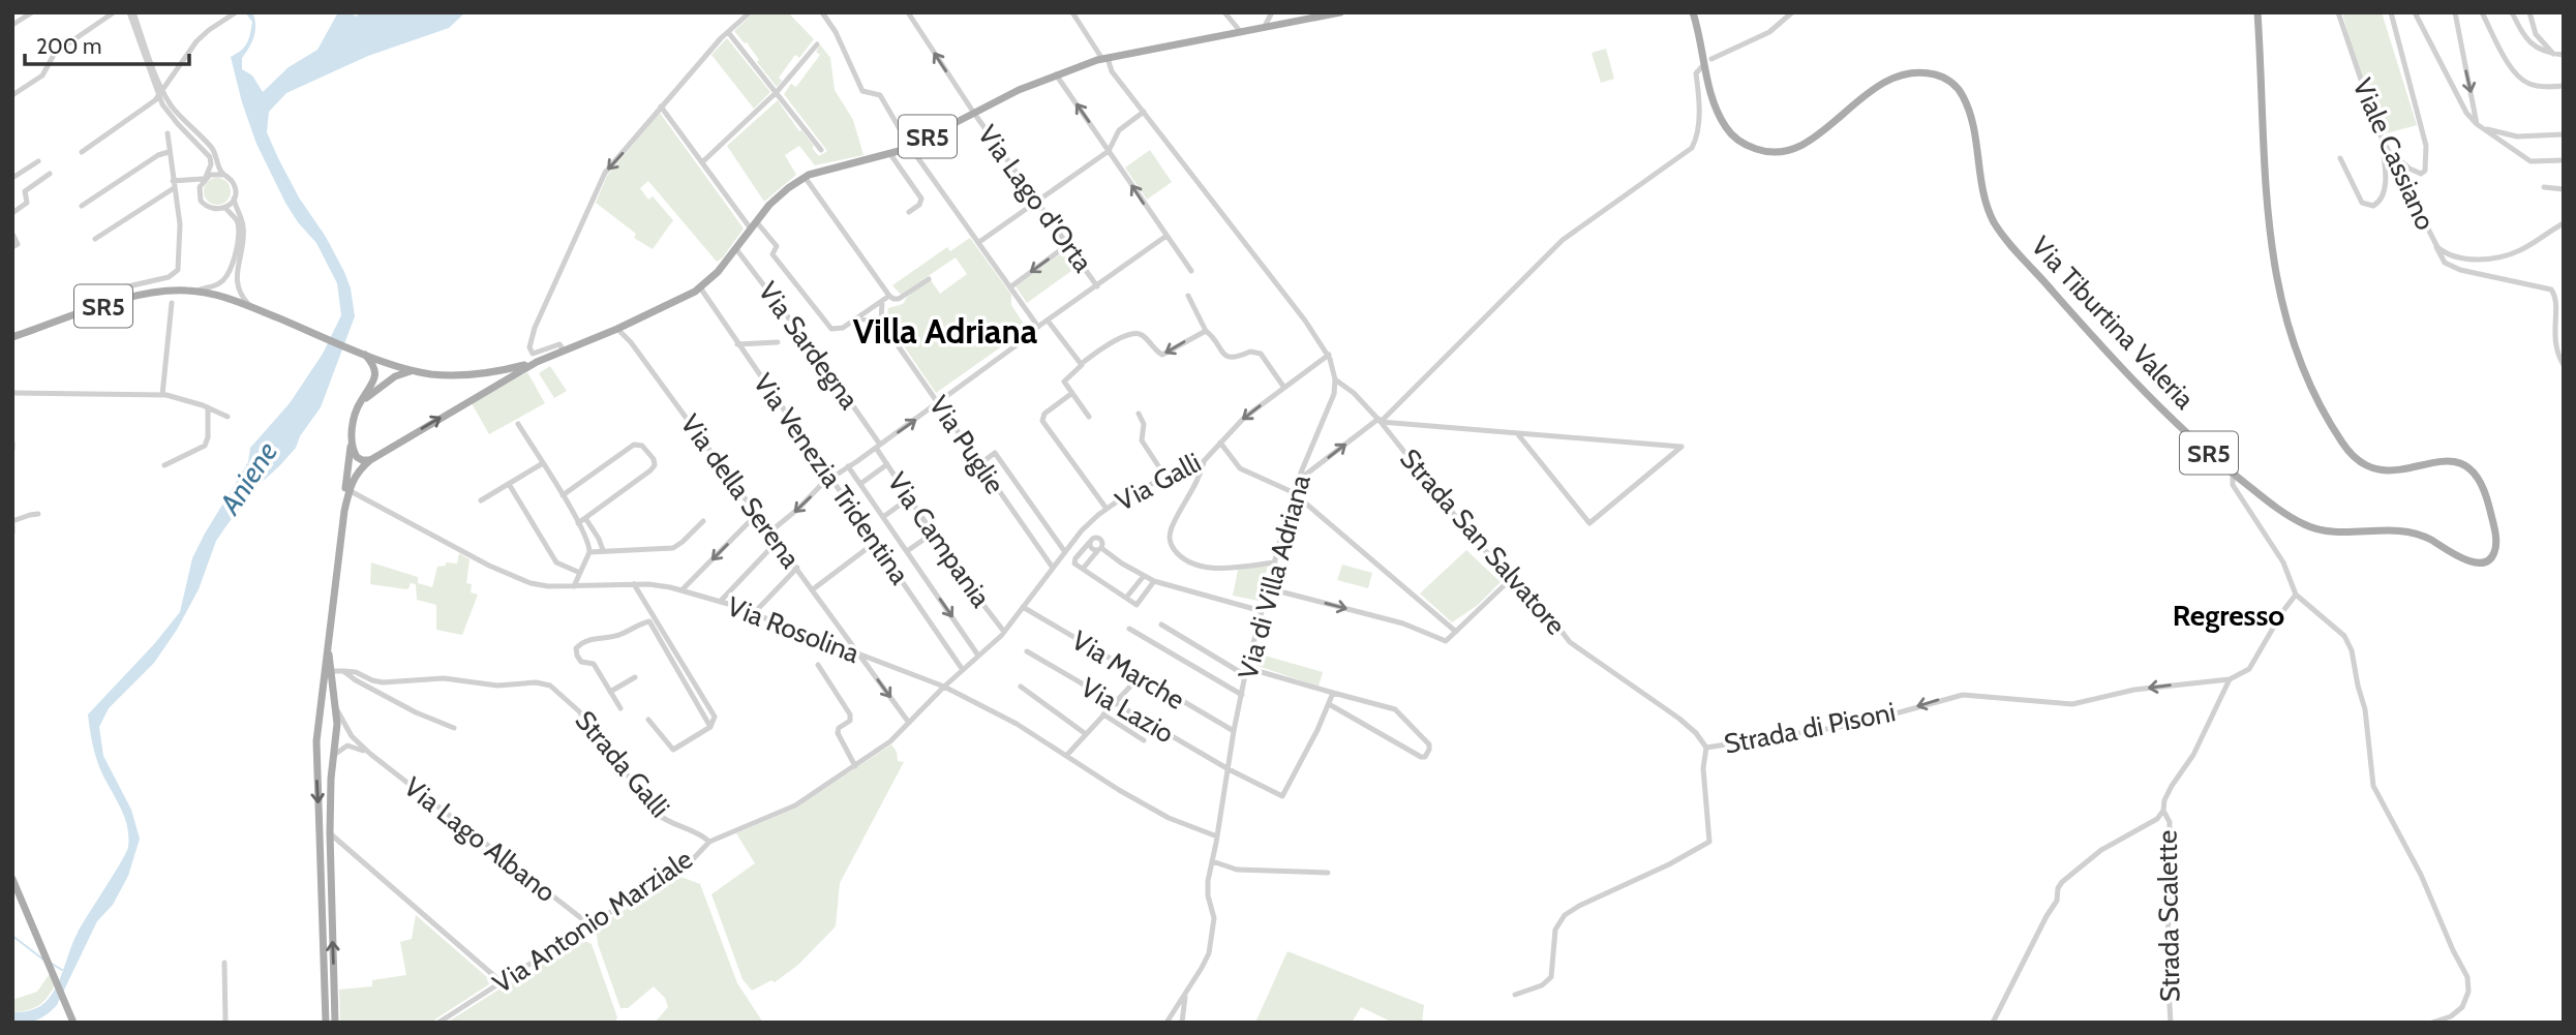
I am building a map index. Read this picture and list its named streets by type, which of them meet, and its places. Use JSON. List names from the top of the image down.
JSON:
{
  "streets": {
    "main road": ["SR5", "Via Tiburtina Valeria"],
    "street": [
      "Viale Cassiano",
      "Via Lago d'Orta",
      "Via Sardegna",
      "Via Puglie",
      "Via Venezia Tridentina",
      "Via Galli",
      "Via della Serena",
      "Via Campania",
      "Strada San Salvatore",
      "Via di Villa Adriana",
      "Via Rosolina",
      "Via Marche",
      "Via Lazio",
      "Strada di Pisoni",
      "Strada Galli",
      "Via Lago Albano",
      "Strada Scalette",
      "Via Antonio Marziale"
    ]
  },
  "crossings": [
    ["SR5", "Via Lago d'Orta"],
    ["SR5", "Via Sardegna"],
    ["SR5", "Via Venezia Tridentina"],
    ["SR5", "Via della Serena"],
    ["Via Sardegna", "Via Campania"],
    ["Via Puglie", "Via Galli"],
    ["Via Venezia Tridentina", "Via Galli"],
    ["Via Galli", "Via Campania"],
    ["Via Galli", "Via Rosolina"],
    ["Via Galli", "Via Marche"],
    ["Via della Serena", "Via Rosolina"],
    ["Strada San Salvatore", "Via di Villa Adriana"],
    ["Strada San Salvatore", "Strada di Pisoni"],
    ["Via di Villa Adriana", "Via Rosolina"],
    ["Via di Villa Adriana", "Via Marche"],
    ["Via di Villa Adriana", "Via Lazio"],
    ["Strada Galli", "Via Antonio Marziale"],
    ["Via Lago Albano", "Via Antonio Marziale"]
  ],
  "one_way": ["Via Lago d'Orta", "Strada di Pisoni"],
  "districts": ["Villa Adriana", "Regresso"],
  "water": ["Aniene"],
  "scale_bar": "200 m"
}
